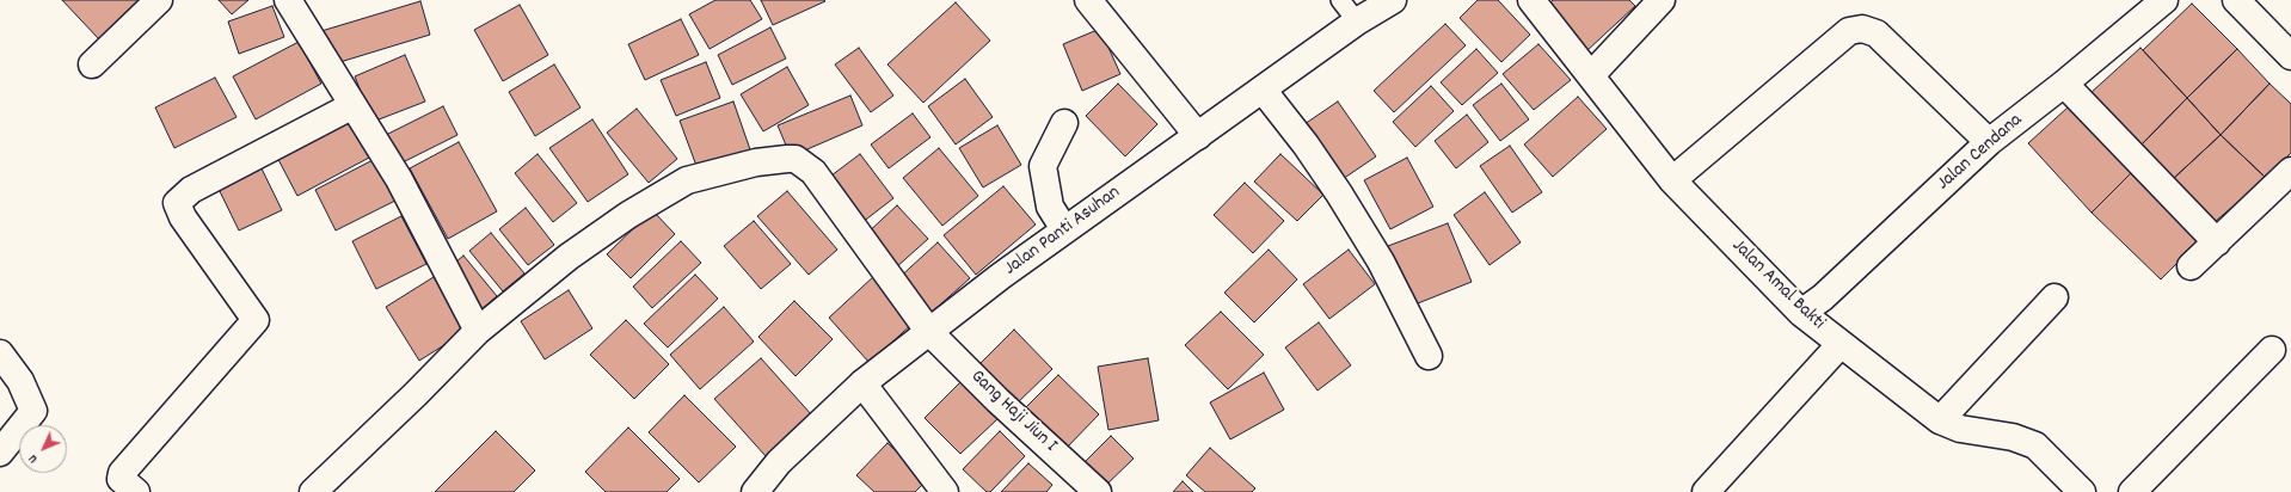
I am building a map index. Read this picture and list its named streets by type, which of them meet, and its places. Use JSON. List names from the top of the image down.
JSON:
{
  "streets": {
    "street": [
      "Jalan Cendana",
      "Jalan Panti Asuhan",
      "Jalan Amal Bakti",
      "Gang Haji Jiun I"
    ]
  },
  "crossings": [
    ["Jalan Cendana", "Jalan Amal Bakti"],
    ["Jalan Panti Asuhan", "Gang Haji Jiun I"]
  ],
  "north": "bottom left"
}
